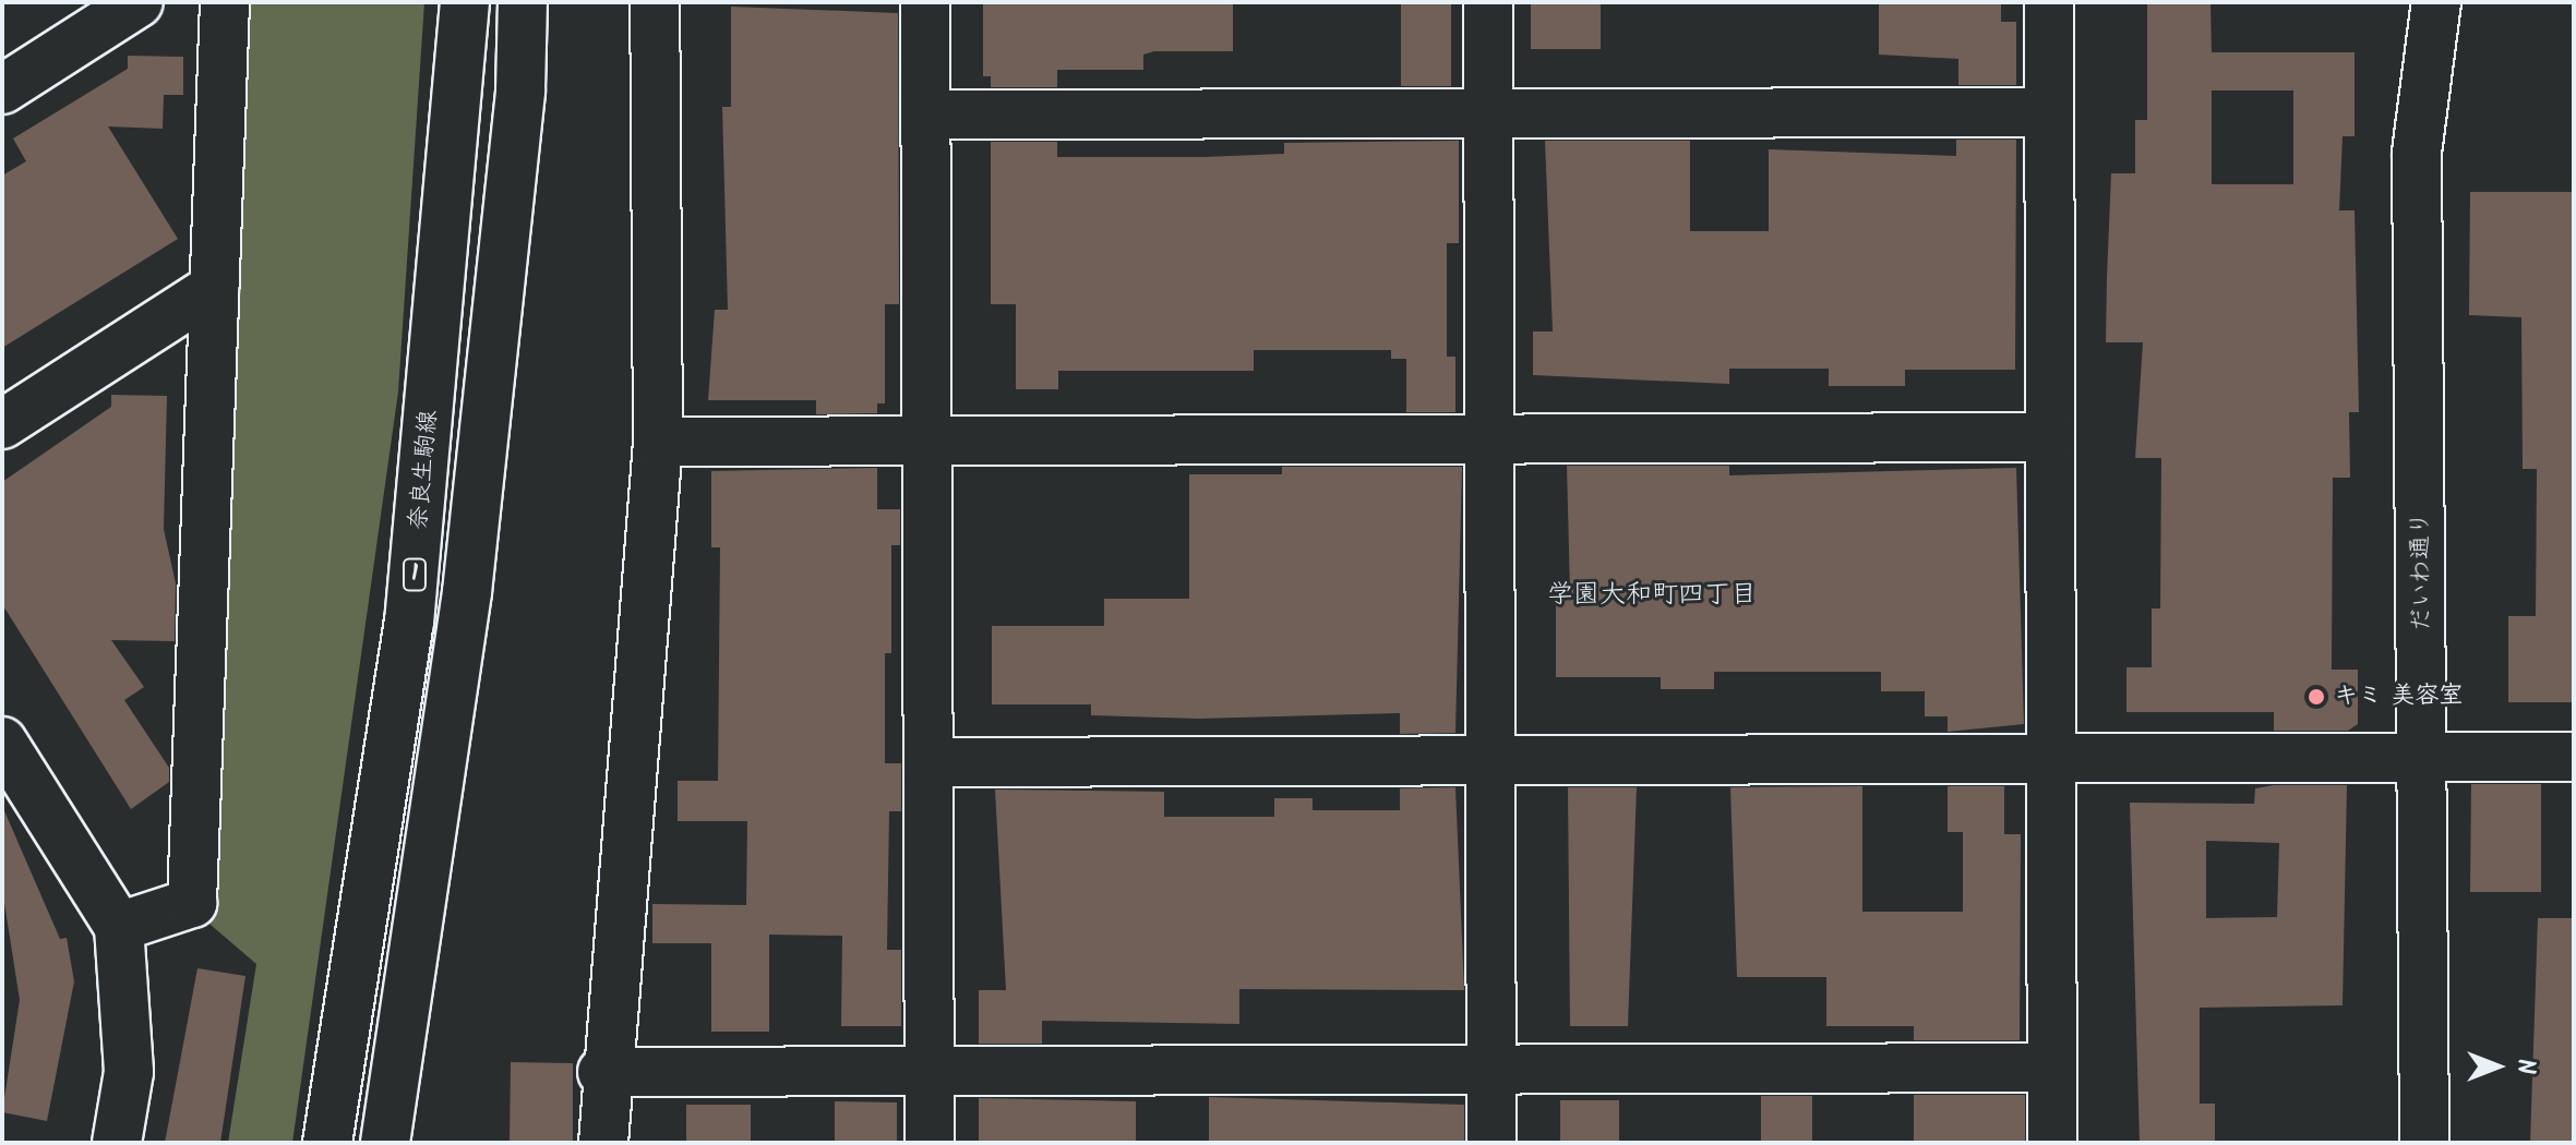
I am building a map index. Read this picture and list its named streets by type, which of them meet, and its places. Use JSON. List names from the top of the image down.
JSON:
{
  "streets": {
    "street": ["奈良生駒線", "だいわ通り", "1"]
  },
  "districts": ["学園大和町四丁目"],
  "places": ["キミ 美容室"],
  "north": "right"
}
